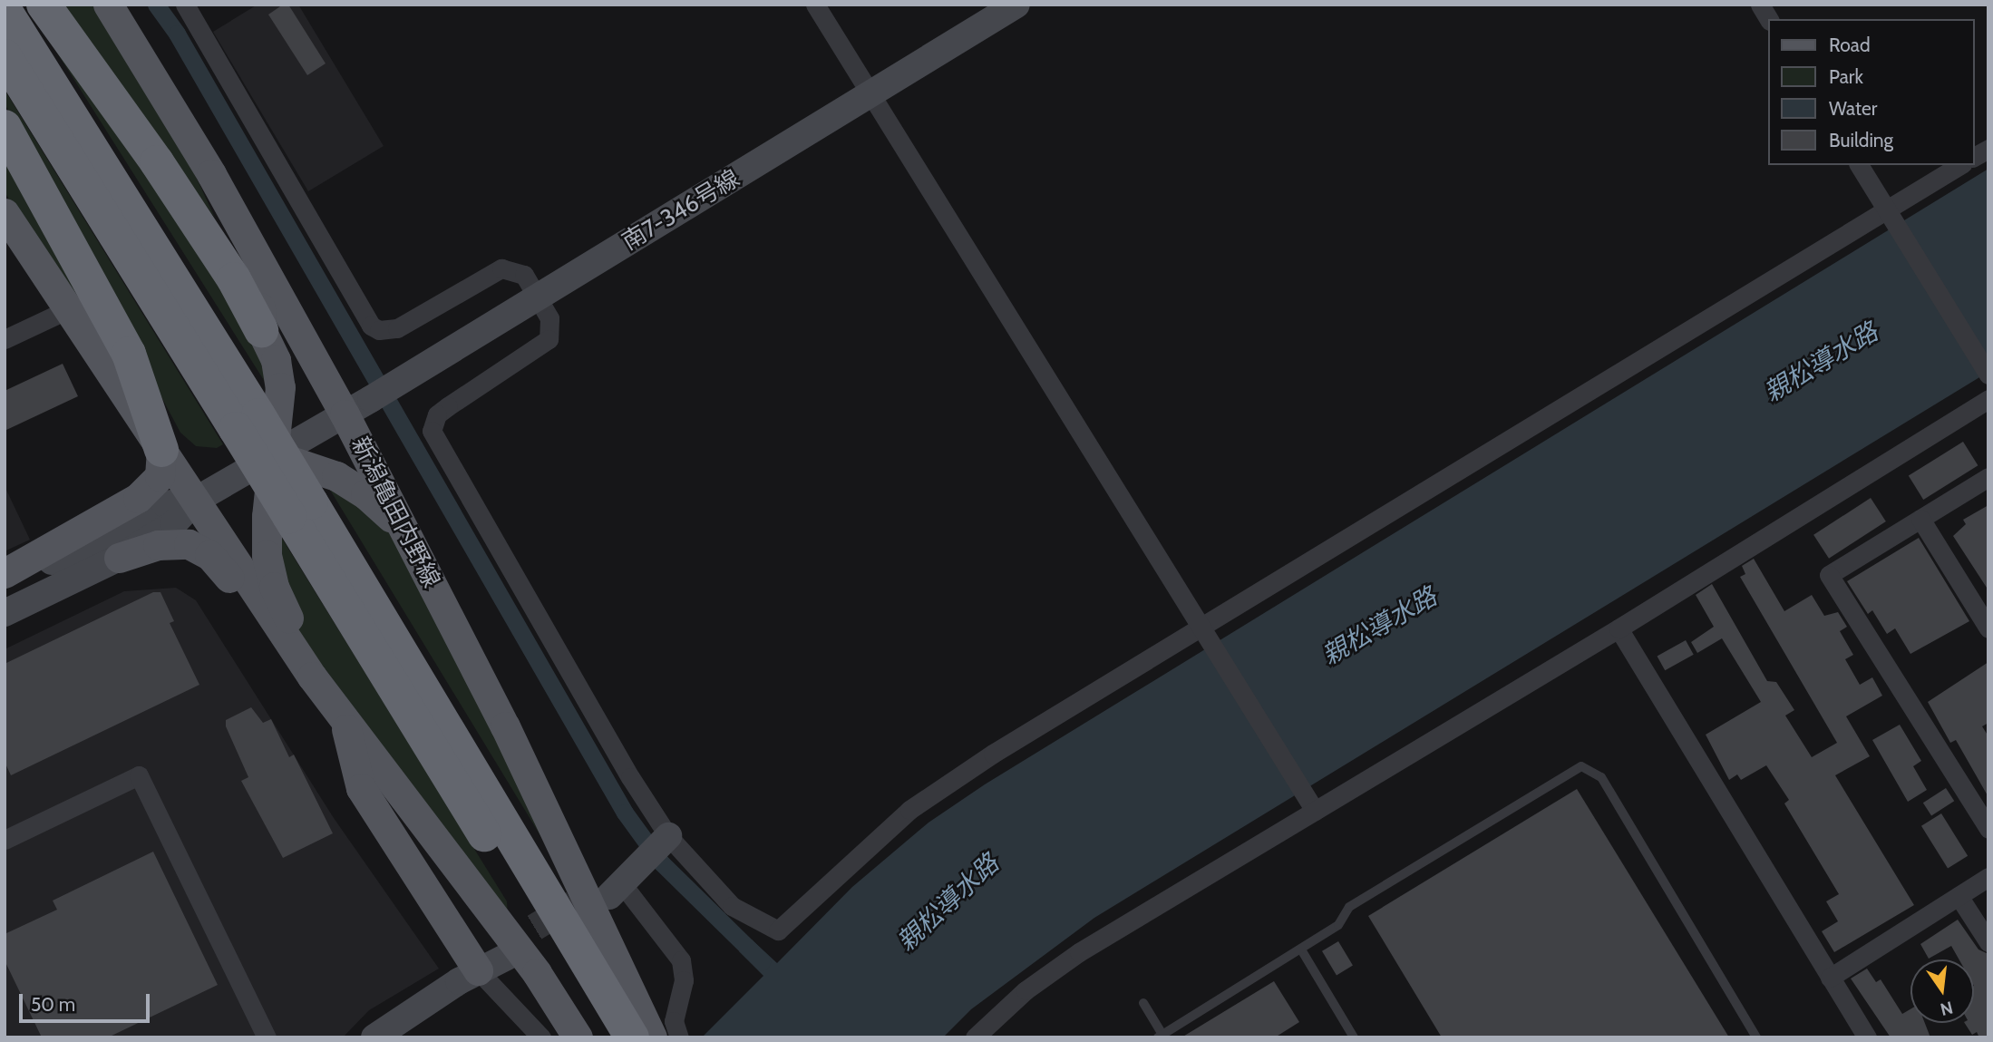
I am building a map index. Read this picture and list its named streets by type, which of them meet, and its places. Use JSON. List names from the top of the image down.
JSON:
{
  "streets": {
    "main road": ["新潟亀田内野線"],
    "street": ["南7-346号線"]
  },
  "crossings": [
    ["南7-346号線", "新潟亀田内野線"]
  ],
  "water": ["親松導水路"],
  "legend": [
    "Road",
    "Park",
    "Water",
    "Building"
  ],
  "scale_bar": "50 m",
  "north": "bottom"
}
